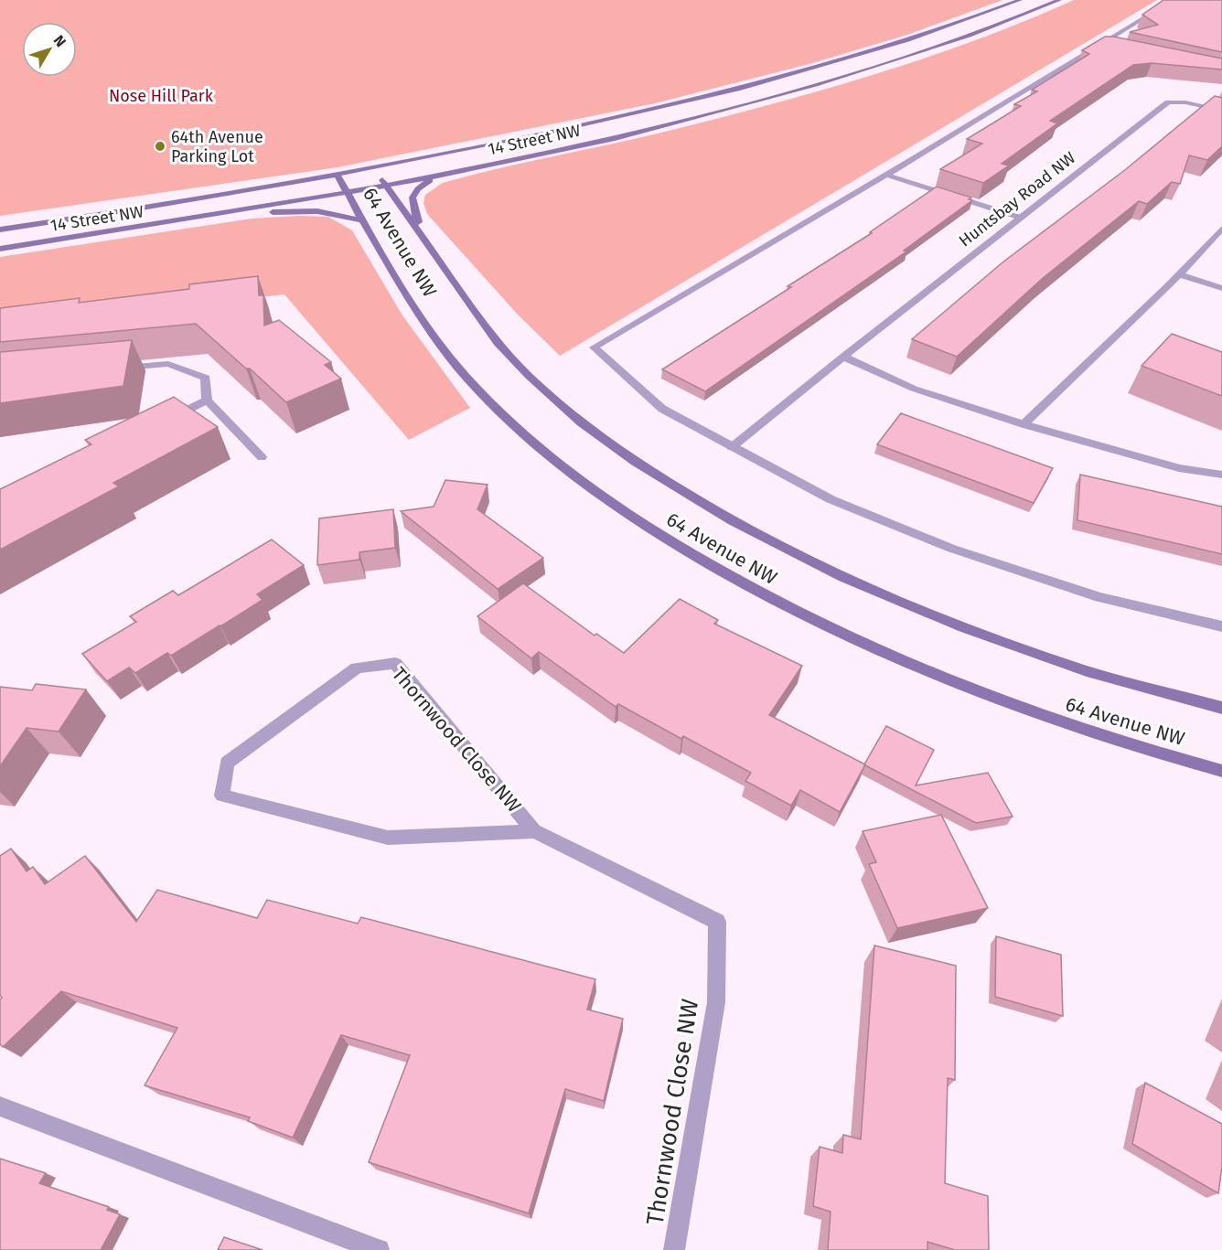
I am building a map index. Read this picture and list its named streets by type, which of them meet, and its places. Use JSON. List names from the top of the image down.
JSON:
{
  "streets": {
    "main road": ["14 Street NW", "64 Avenue NW"],
    "street": ["Huntsbay Road NW", "Thornwood Close NW"]
  },
  "crossings": [
    ["14 Street NW", "64 Avenue NW"]
  ],
  "parks": ["Nose Hill Park"],
  "places": ["64th Avenue Parking Lot"],
  "north": "top right"
}
